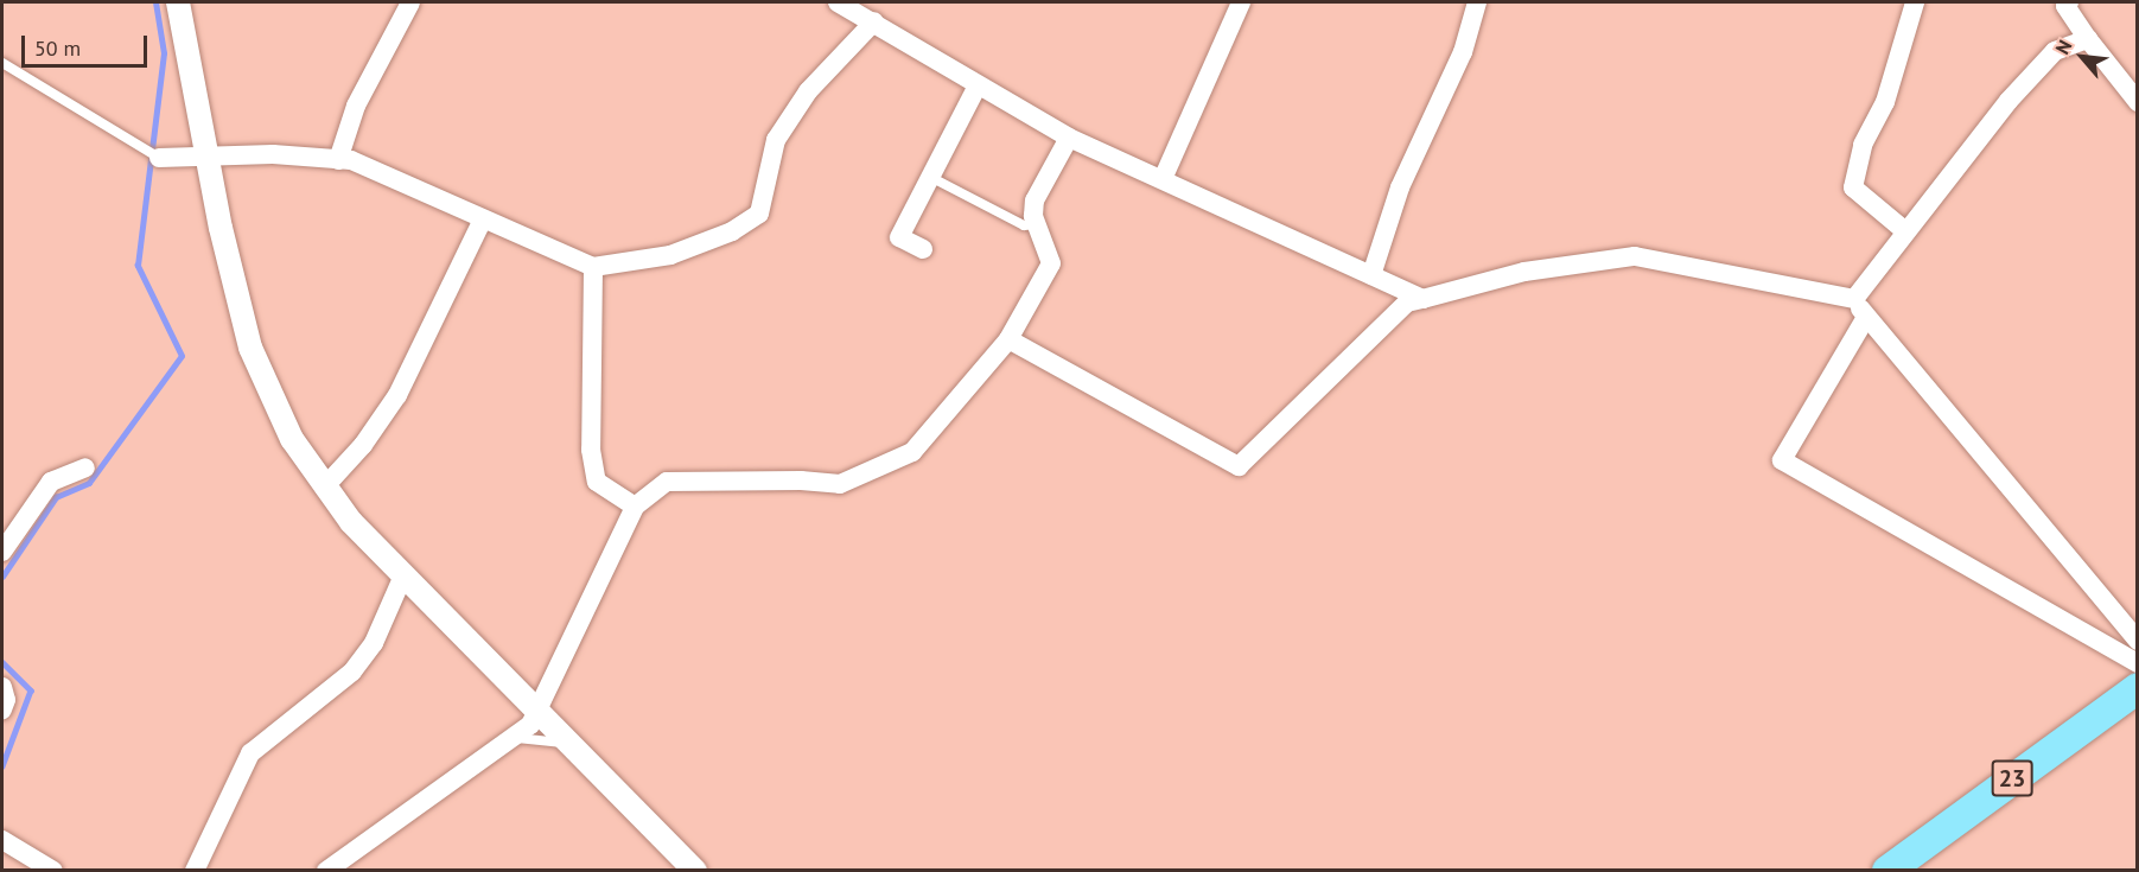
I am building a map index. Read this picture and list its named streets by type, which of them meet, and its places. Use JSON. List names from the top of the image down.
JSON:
{
  "streets": {
    "main road": ["23"]
  },
  "scale_bar": "50 m",
  "north": "top left"
}
